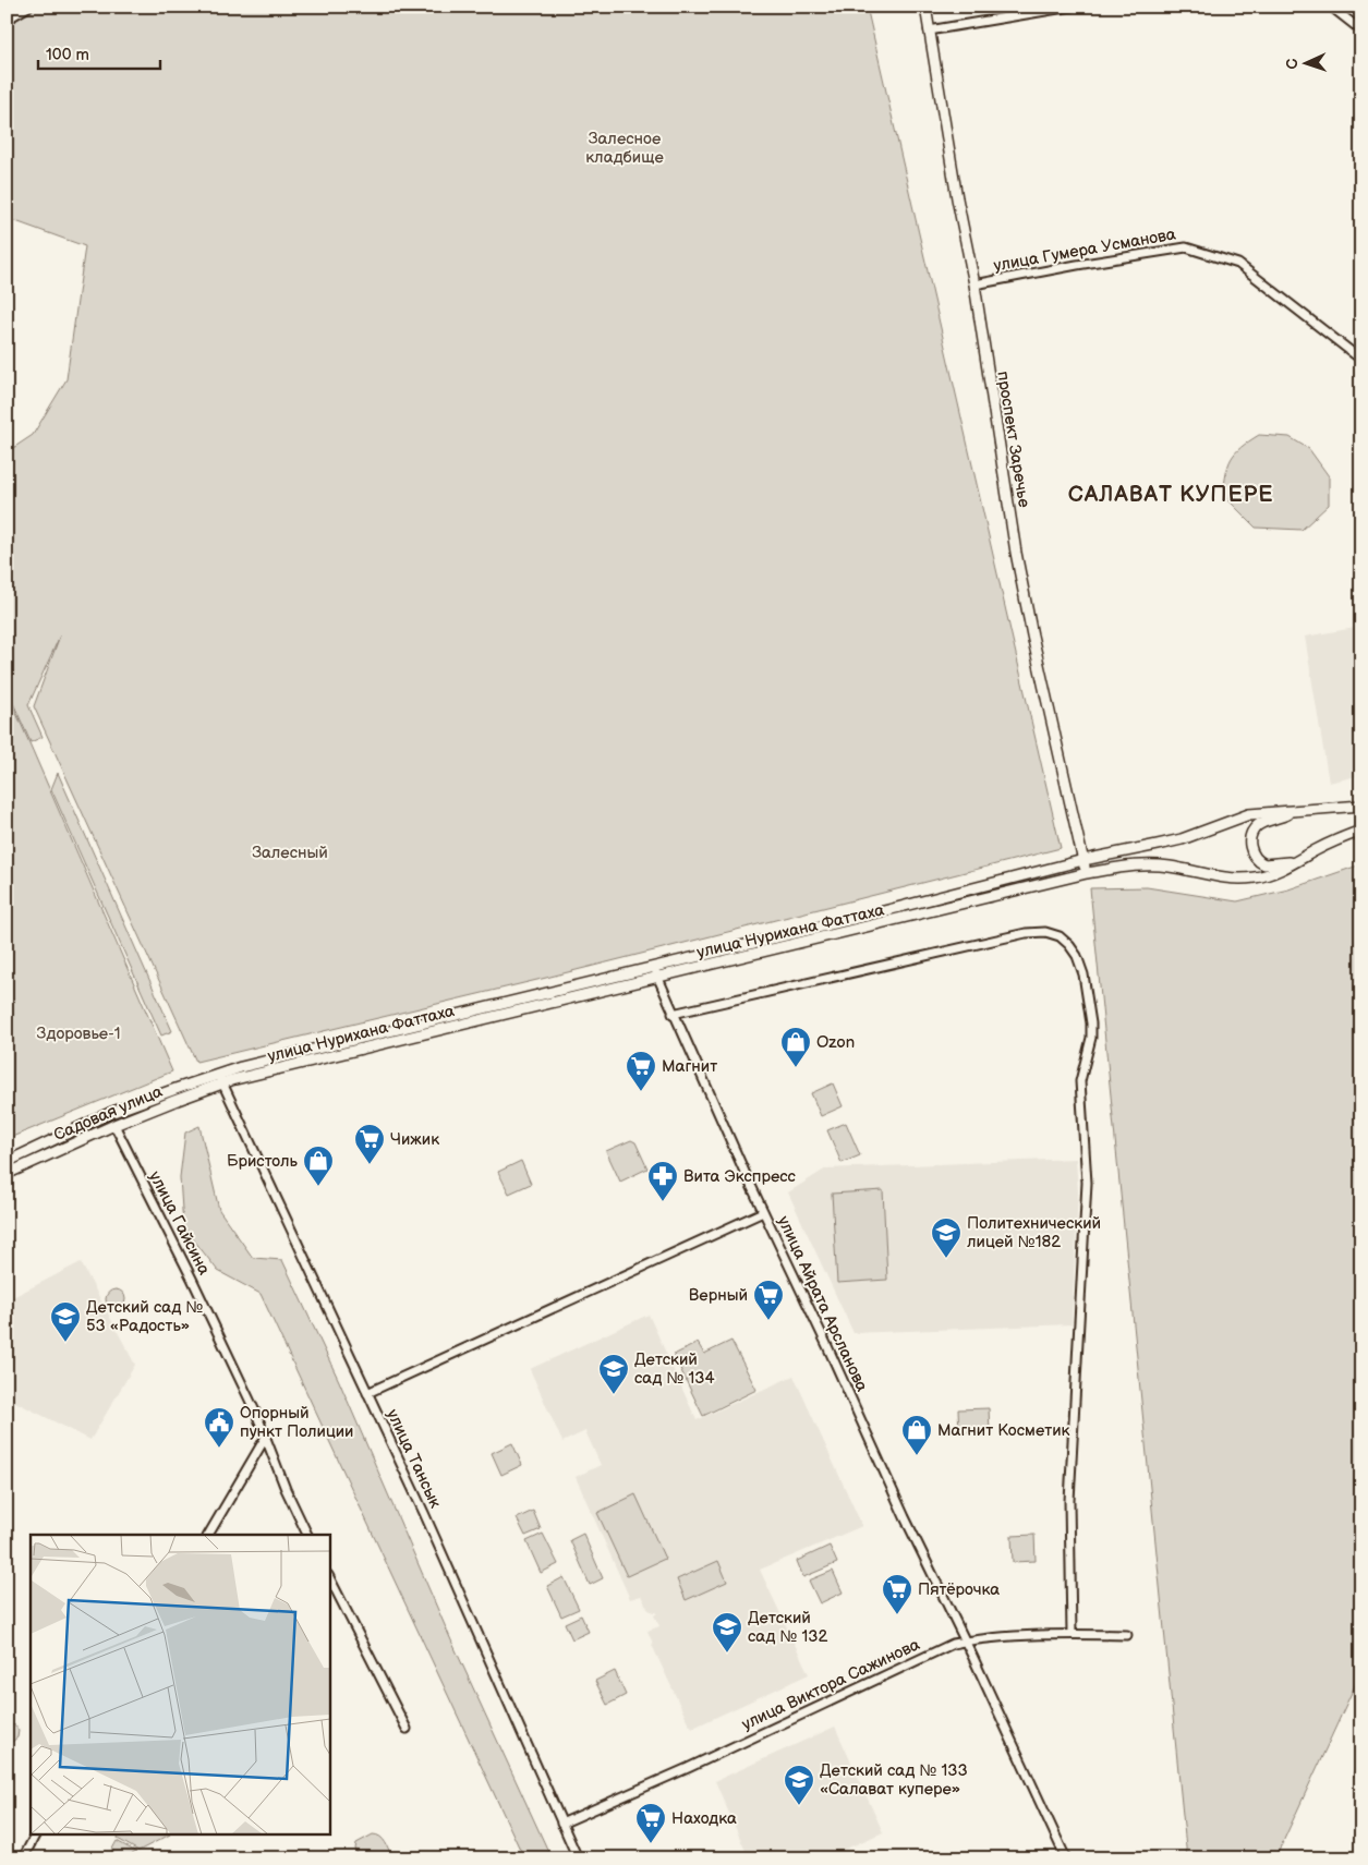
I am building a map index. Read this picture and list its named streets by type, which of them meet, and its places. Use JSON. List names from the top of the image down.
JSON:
{
  "streets": {
    "street": [
      "улица Гумера Усманова",
      "проспект Заречье",
      "улица Нурихана Фаттаха",
      "Садовая улица",
      "улица Гайсина",
      "улица Айрата Арсланова",
      "улица Тансык",
      "улица Виктора Сажинова"
    ]
  },
  "crossings": [
    ["улица Гумера Усманова", "проспект Заречье"],
    ["проспект Заречье", "улица Нурихана Фаттаха"],
    ["улица Нурихана Фаттаха", "Садовая улица"],
    ["улица Нурихана Фаттаха", "улица Айрата Арсланова"],
    ["улица Нурихана Фаттаха", "улица Тансык"],
    ["Садовая улица", "улица Гайсина"],
    ["Садовая улица", "улица Тансык"],
    ["улица Айрата Арсланова", "улица Виктора Сажинова"],
    ["улица Тансык", "улица Виктора Сажинова"]
  ],
  "districts": ["САЛАВАТ КУПЕРЕ"],
  "parks": ["Залесное кладбище", "Залесный", "Здоровье-1"],
  "places": {
    "shop": ["Ozon", "Бристоль", "Магнит Косметик"],
    "supermarket": [
      "Магнит",
      "Чижик",
      "Верный",
      "Пятёрочка",
      "Находка"
    ],
    "pharmacy": ["Вита Экспресс"],
    "school or university": [
      "Политехнический лицей №182",
      "Детский сад № 53 «Радость»",
      "Детский сад № 134",
      "Детский сад № 132",
      "Детский сад № 133 «Салават купере»"
    ],
    "public building": ["Опорный пункт Полиции"]
  },
  "scale_bar": "100 m",
  "north": "left"
}
